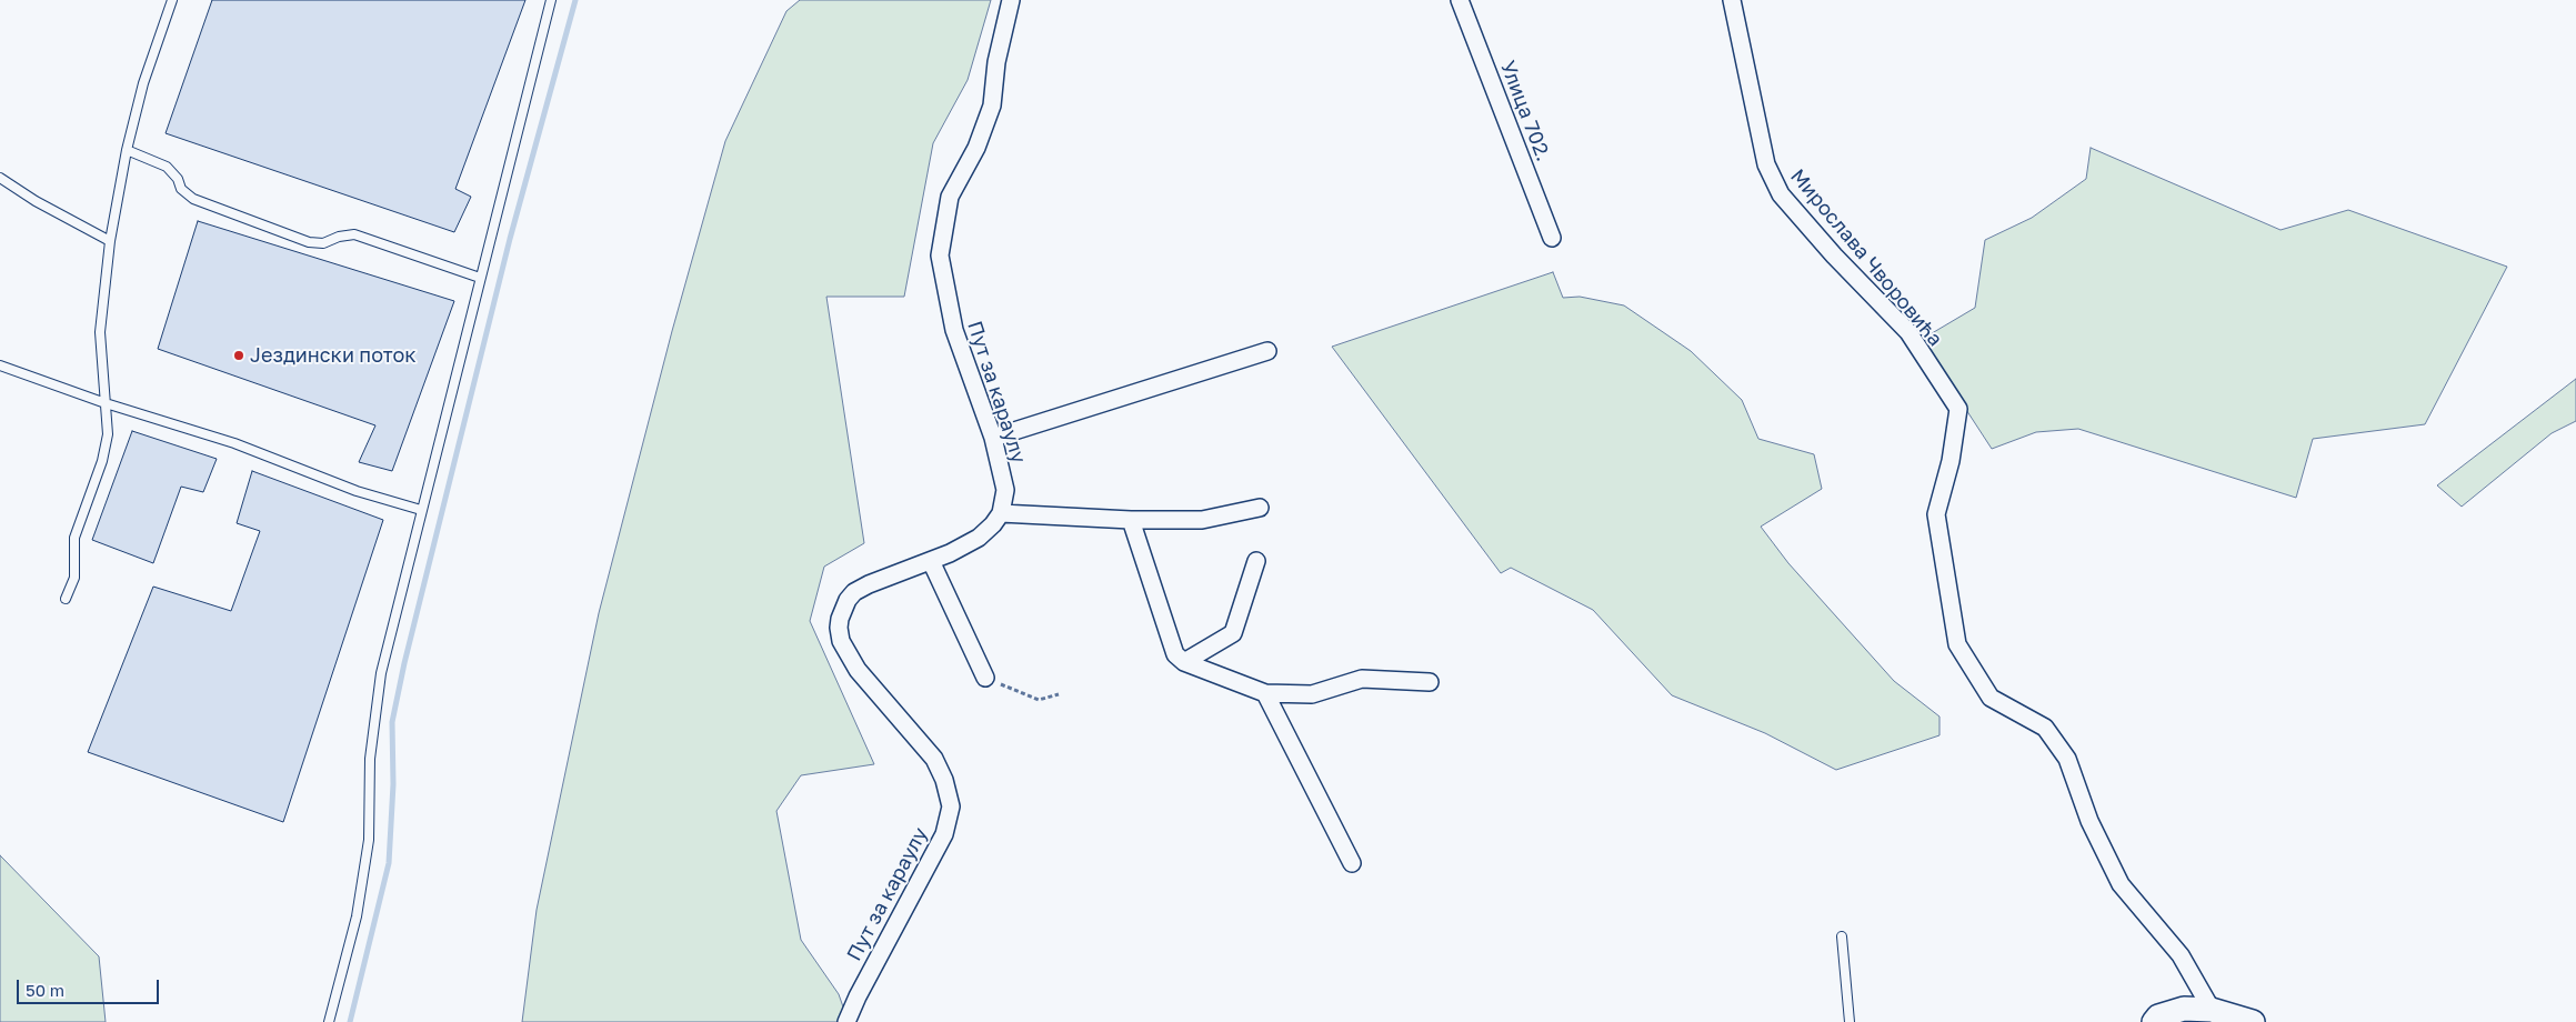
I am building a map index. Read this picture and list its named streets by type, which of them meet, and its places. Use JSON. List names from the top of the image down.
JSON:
{
  "streets": {
    "street": ["Улица 702.", "Мирослава Чворовића", "Пут за караулу"]
  },
  "places": ["Јездински поток"],
  "scale_bar": "50 m"
}
